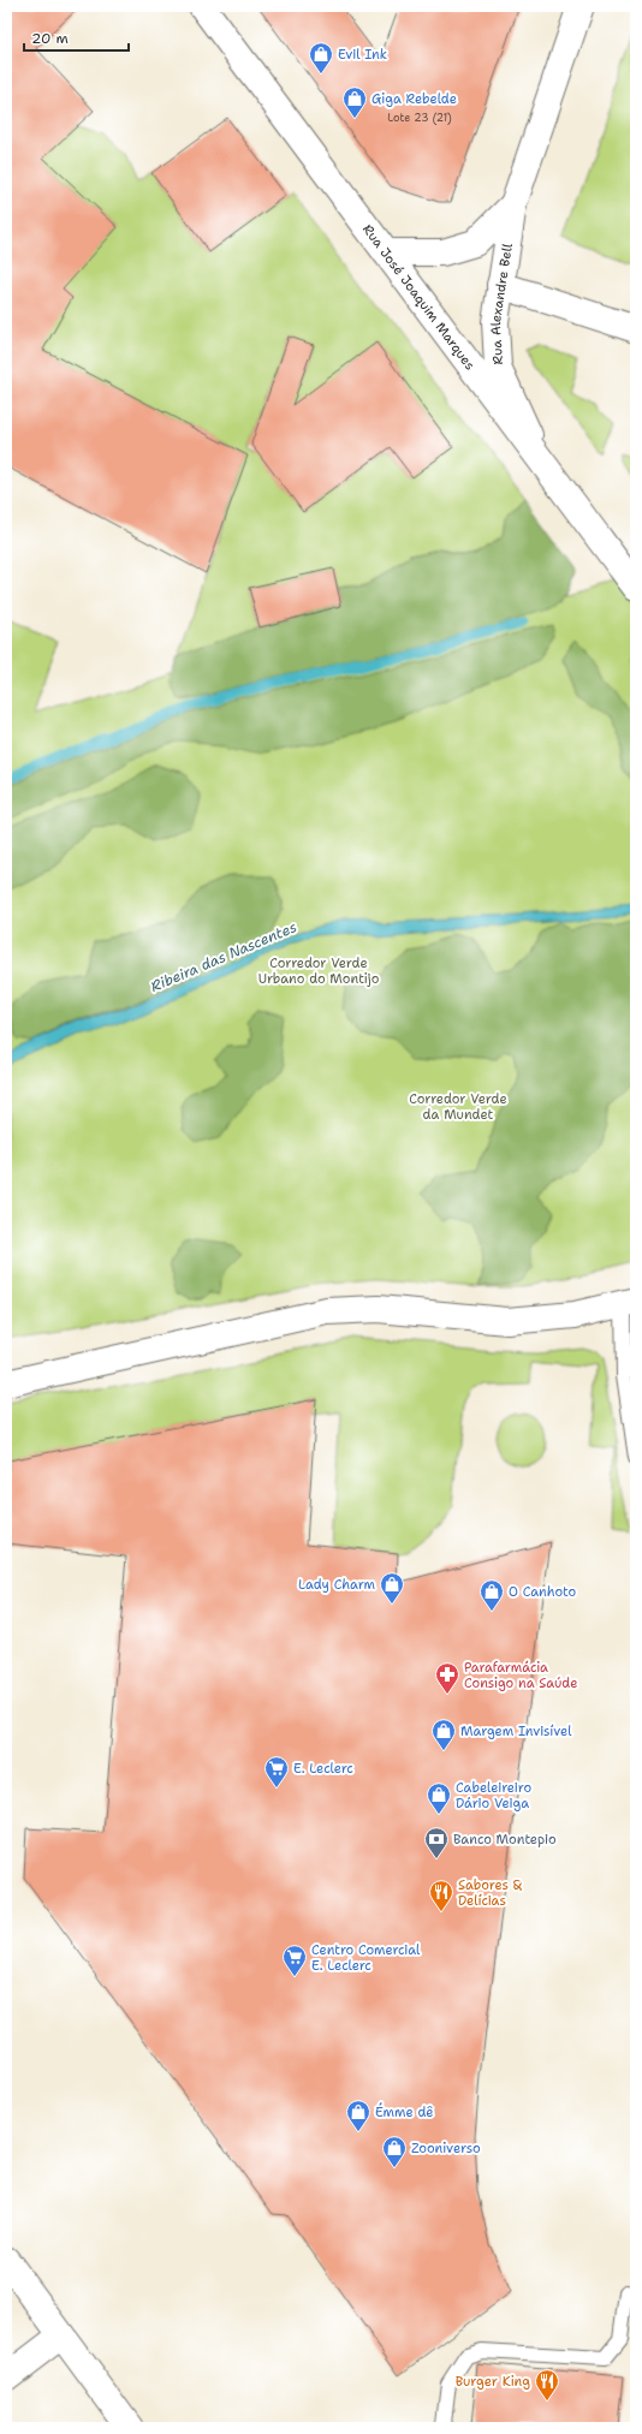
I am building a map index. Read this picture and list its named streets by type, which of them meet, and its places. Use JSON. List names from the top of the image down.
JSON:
{
  "streets": {
    "street": ["Rua José Joaquim Marques", "Rua Alexandre Bell"]
  },
  "crossings": [
    ["Rua José Joaquim Marques", "Rua Alexandre Bell"]
  ],
  "water": ["Ribeira das Nascentes"],
  "parks": ["Corredor Verde Urbano do Montijo", "Corredor Verde da Mundet"],
  "places": {
    "shop": [
      "Evil Ink",
      "Giga Rebelde",
      "Lady Charm",
      "O Canhoto",
      "Margem Invisível",
      "Cabeleireiro Dário Veiga",
      "Émme dê",
      "Zooniverso"
    ],
    "pharmacy": ["Parafarmácia Consigo na Saúde"],
    "supermarket": ["E. Leclerc", "Centro Comercial E. Leclerc"],
    "bank": ["Banco Montepio"],
    "restaurant": ["Sabores & Delícias", "Burger King"]
  },
  "house_numbers": ["Lote 23 (21)"],
  "scale_bar": "20 m"
}
